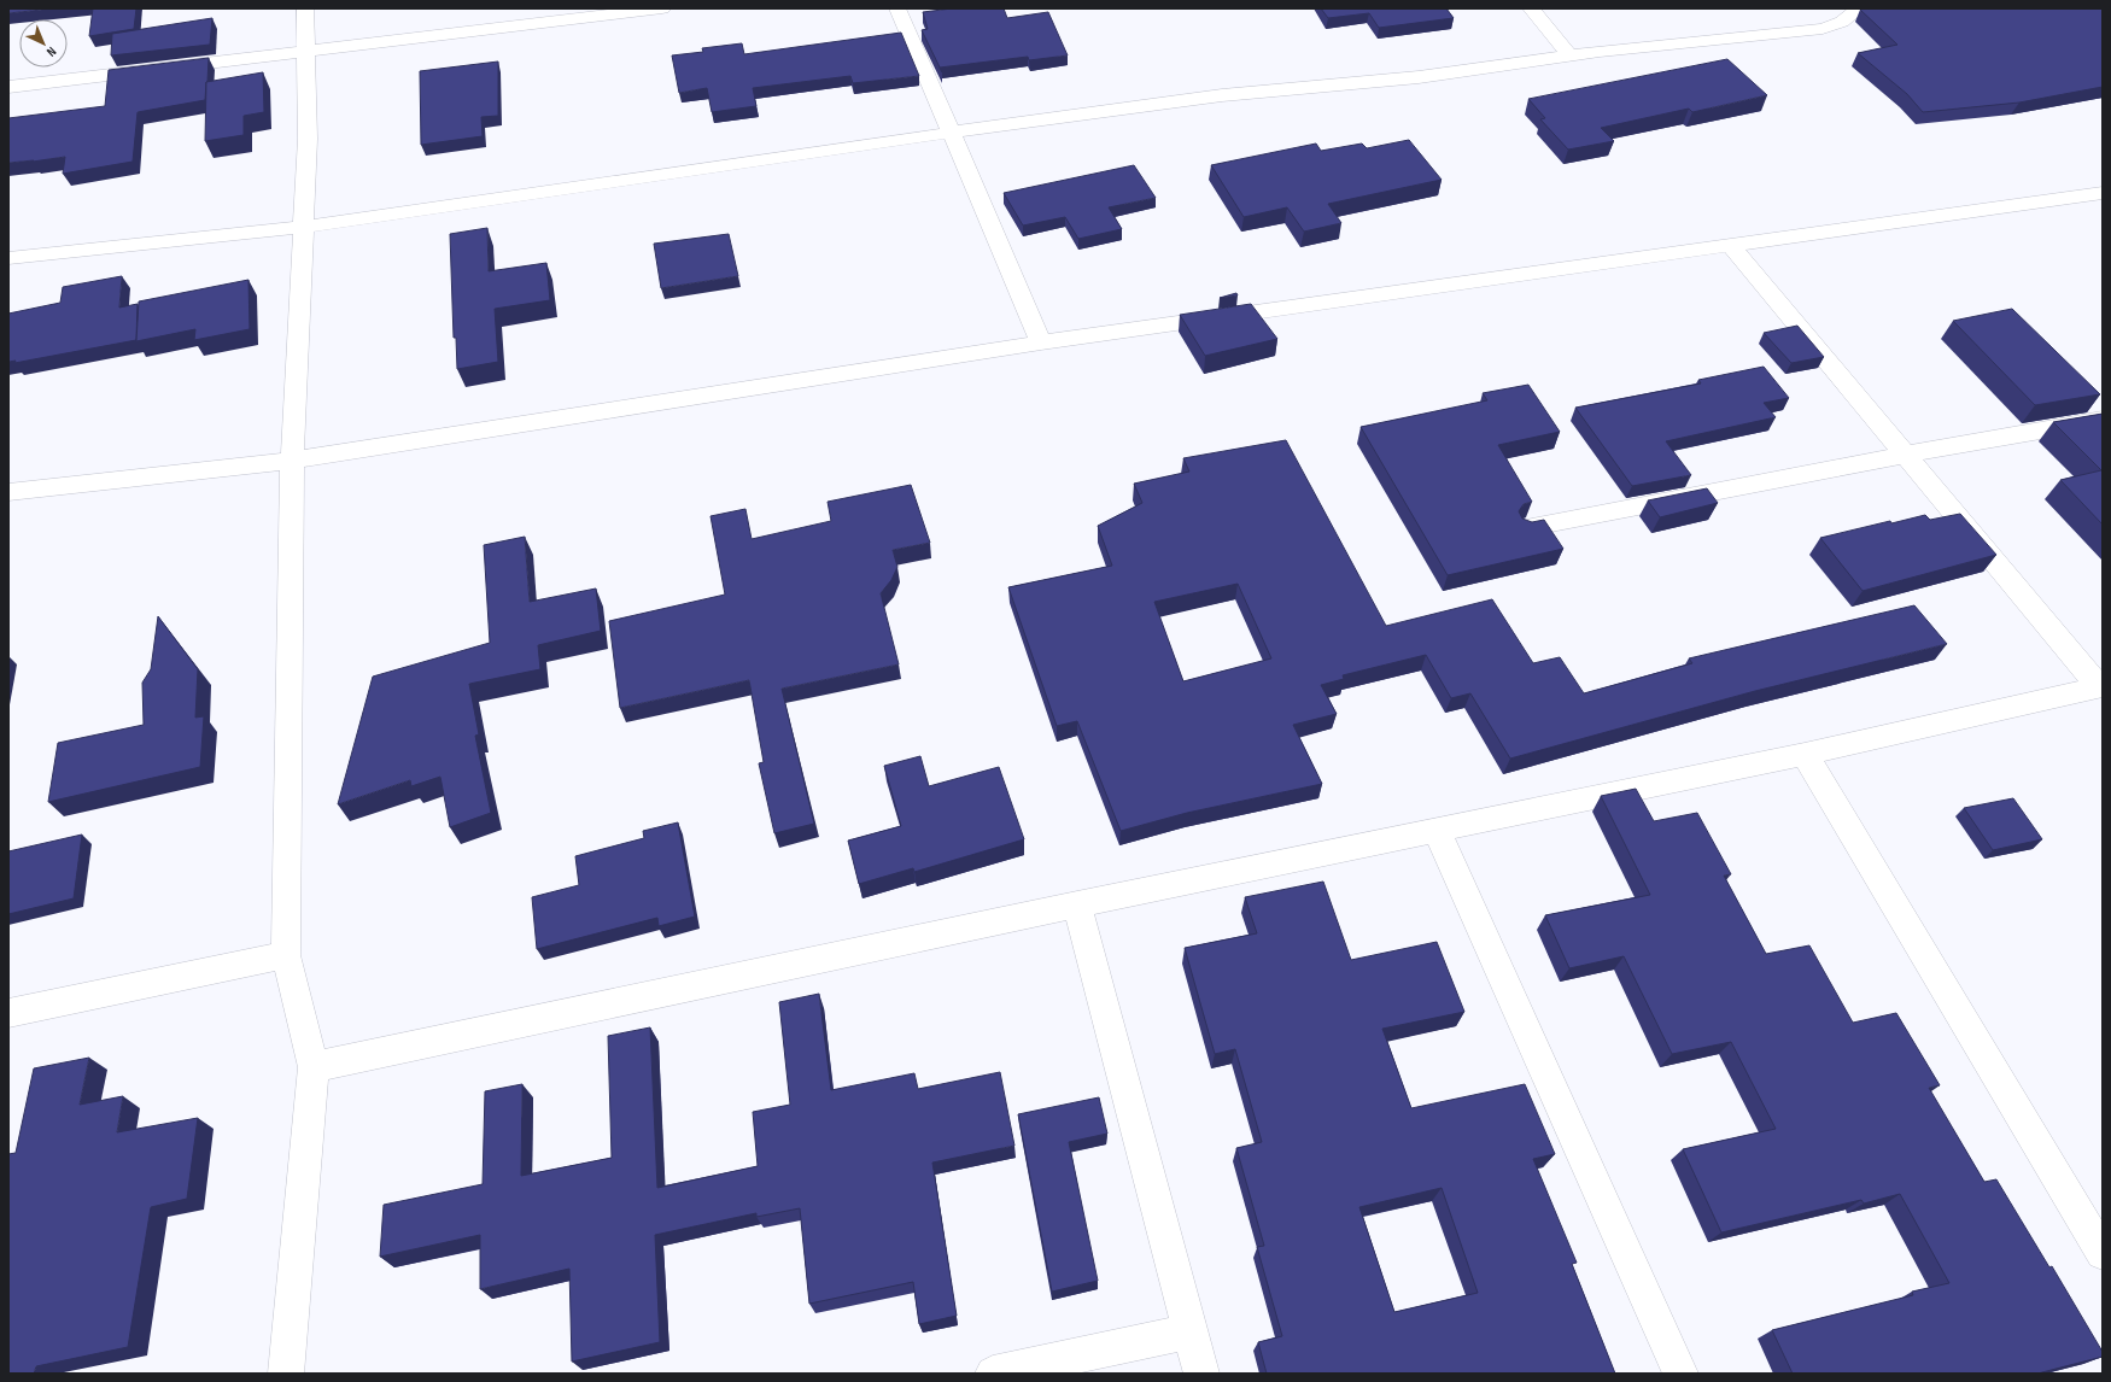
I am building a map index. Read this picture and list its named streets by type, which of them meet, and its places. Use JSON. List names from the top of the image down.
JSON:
{
  "north": "bottom right"
}
